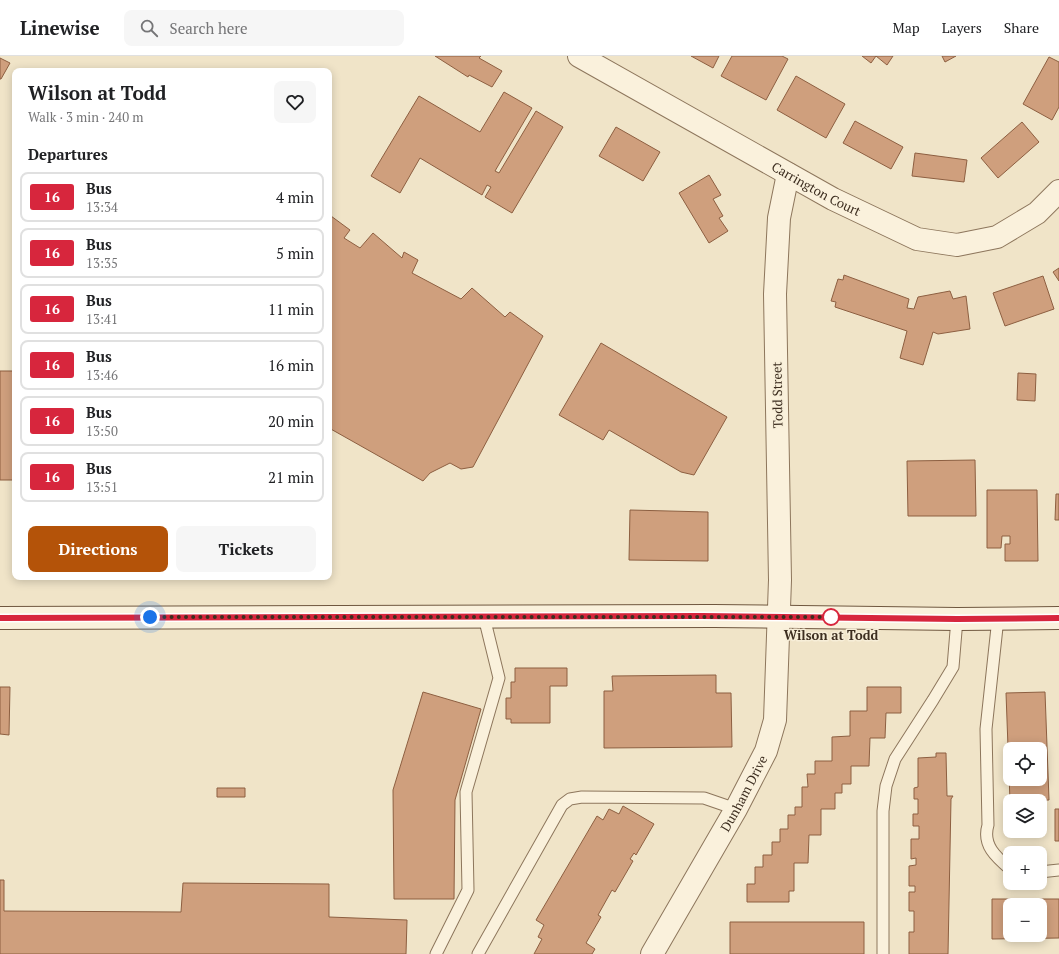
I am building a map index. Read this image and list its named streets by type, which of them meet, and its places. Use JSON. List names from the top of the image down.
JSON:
{
  "streets": {
    "street": ["Carrington Court", "Todd Street", "Dunham Drive"]
  },
  "crossings": [
    ["Carrington Court", "Todd Street"],
    ["Todd Street", "Dunham Drive"]
  ],
  "places": ["Wilson at Todd"],
  "lines": ["bus line 16"],
  "page": {
    "header": "Linewise",
    "search": "Search here",
    "nav": ["Map", "Layers", "Share"],
    "heading": [
      ["Wilson at Todd", "Walk · 3 min · 240 m"],
      "Departures"
    ],
    "list": [
      {
        "mark": "16",
        "name": "Bus",
        "note": "13:34",
        "value": "4 min"
      },
      {
        "mark": "16",
        "name": "Bus",
        "note": "13:35",
        "value": "5 min"
      },
      {
        "mark": "16",
        "name": "Bus",
        "note": "13:41",
        "value": "11 min"
      },
      {
        "mark": "16",
        "name": "Bus",
        "note": "13:46",
        "value": "16 min"
      },
      {
        "mark": "16",
        "name": "Bus",
        "note": "13:50",
        "value": "20 min"
      },
      {
        "mark": "16",
        "name": "Bus",
        "note": "13:51",
        "value": "21 min"
      }
    ],
    "buttons": ["Directions", "Tickets"],
    "map_buttons": ["+", "−"]
  }
}
